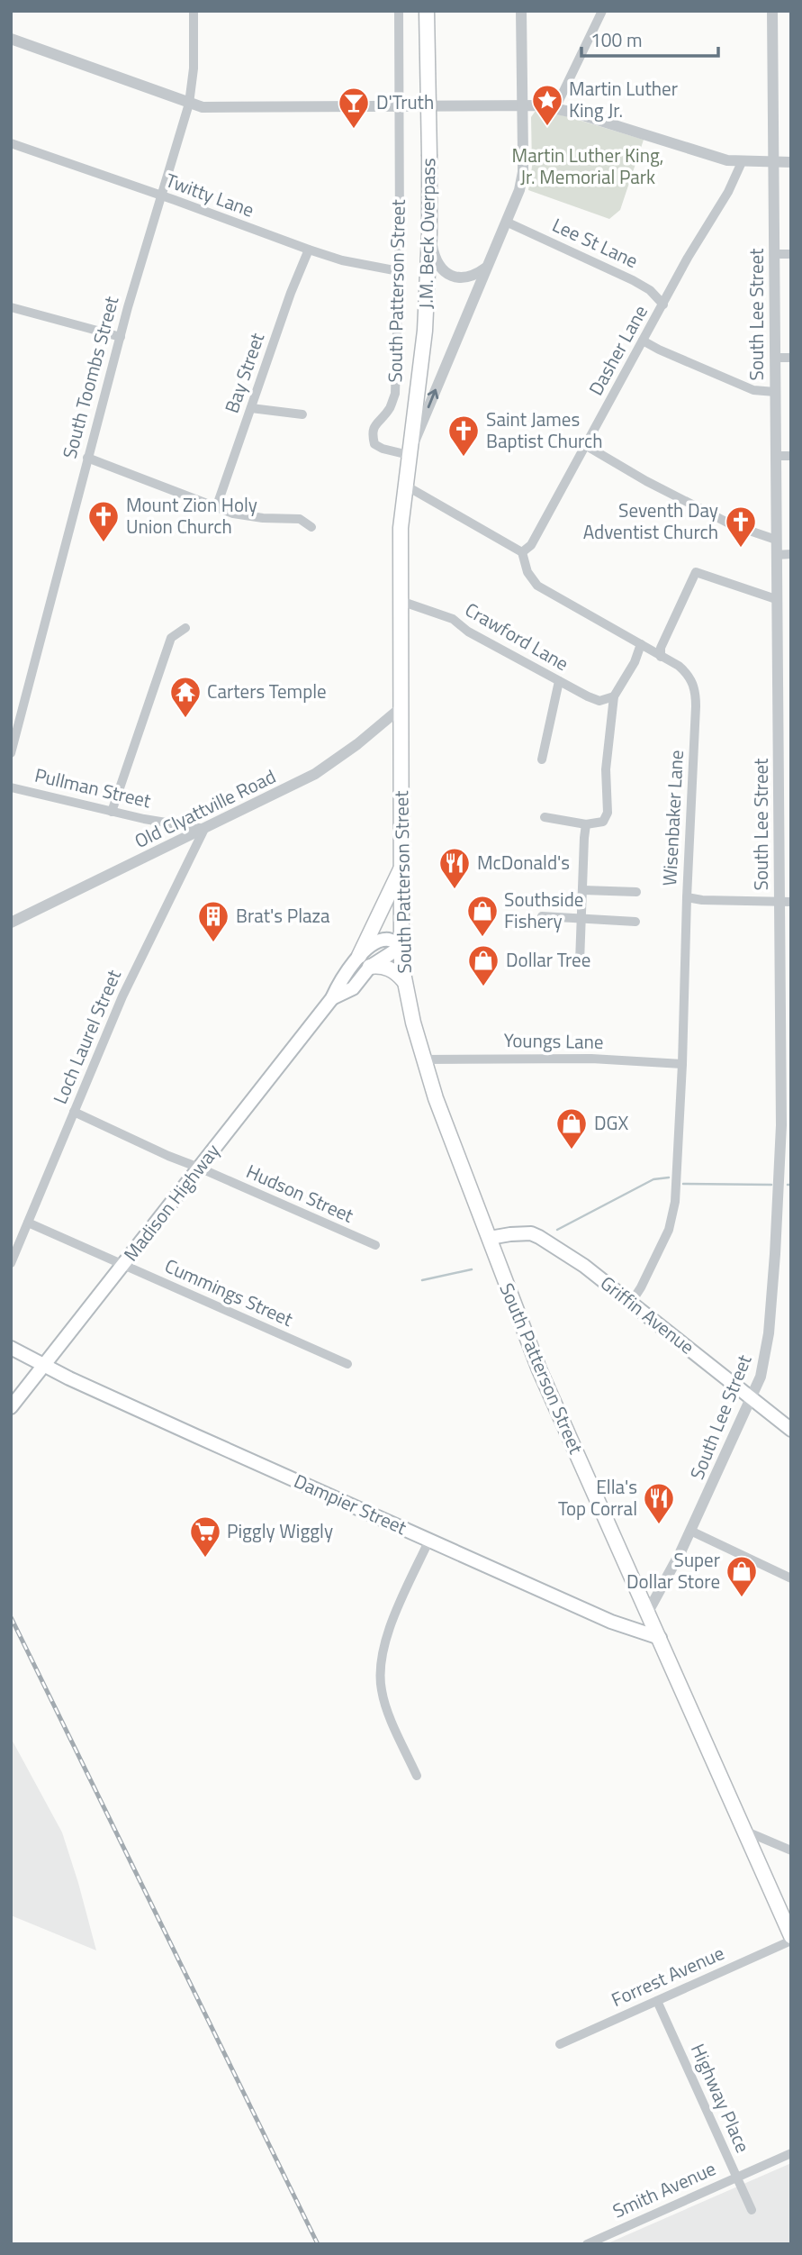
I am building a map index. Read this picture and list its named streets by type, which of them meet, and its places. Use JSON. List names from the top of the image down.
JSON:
{
  "streets": {
    "main road": [
      "J.M. Beck Overpass",
      "South Patterson Street",
      "Madison Highway",
      "Griffin Avenue",
      "Dampier Street"
    ],
    "street": [
      "Twitty Lane",
      "Lee St Lane",
      "South Lee Street",
      "Dasher Lane",
      "Bay Street",
      "South Toombs Street",
      "Crawford Lane",
      "Pullman Street",
      "Old Clyattville Road",
      "Wisenbaker Lane",
      "Loch Laurel Street",
      "Youngs Lane",
      "Hudson Street",
      "Cummings Street",
      "Forrest Avenue",
      "Highway Place",
      "Smith Avenue"
    ]
  },
  "crossings": [
    ["Twitty Lane", "South Patterson Street"],
    ["Twitty Lane", "Bay Street"],
    ["Twitty Lane", "South Toombs Street"],
    ["J.M. Beck Overpass", "South Patterson Street"],
    ["Lee St Lane", "Dasher Lane"],
    ["South Patterson Street", "South Lee Street"],
    ["South Patterson Street", "Crawford Lane"],
    ["South Patterson Street", "Old Clyattville Road"],
    ["South Patterson Street", "Youngs Lane"],
    ["South Patterson Street", "Madison Highway"],
    ["South Patterson Street", "Griffin Avenue"],
    ["South Patterson Street", "Dampier Street"],
    ["South Patterson Street", "Forrest Avenue"],
    ["South Lee Street", "Griffin Avenue"],
    ["Dasher Lane", "Wisenbaker Lane"],
    ["Pullman Street", "Old Clyattville Road"],
    ["Pullman Street", "Loch Laurel Street"],
    ["Old Clyattville Road", "Loch Laurel Street"],
    ["Wisenbaker Lane", "Youngs Lane"],
    ["Wisenbaker Lane", "Griffin Avenue"],
    ["Loch Laurel Street", "Hudson Street"],
    ["Loch Laurel Street", "Cummings Street"],
    ["Hudson Street", "Madison Highway"],
    ["Madison Highway", "Cummings Street"],
    ["Madison Highway", "Dampier Street"],
    ["Forrest Avenue", "Highway Place"],
    ["Highway Place", "Smith Avenue"]
  ],
  "parks": ["Martin Luther King, Jr. Memorial Park"],
  "places": {
    "place": ["Martin Luther King Jr."],
    "bar": ["D'Truth"],
    "church": ["Saint James Baptist Church", "Mount Zion Holy Union Church", "Seventh Day Adventist Church"],
    "temple": ["Carters Temple"],
    "restaurant": ["McDonald's", "Ella's Top Corral"],
    "shop": [
      "Southside Fishery",
      "Dollar Tree",
      "DGX",
      "Super Dollar Store"
    ],
    "building": ["Brat's Plaza"],
    "supermarket": ["Piggly Wiggly"]
  },
  "scale_bar": "100 m"
}
